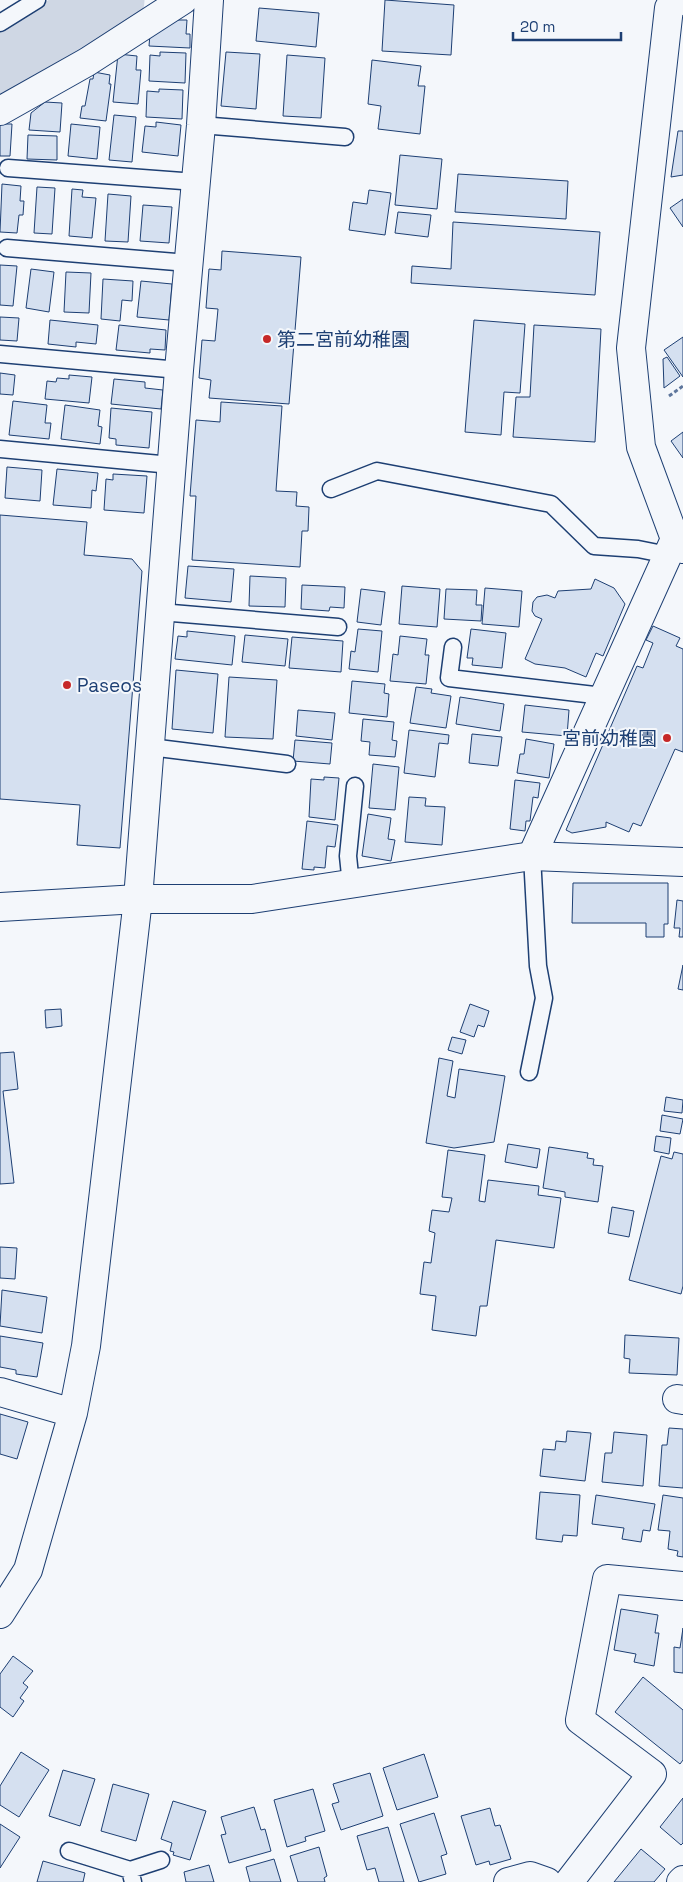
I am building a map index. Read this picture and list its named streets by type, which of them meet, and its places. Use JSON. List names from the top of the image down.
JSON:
{
  "places": ["第二宮前幼稚園", "Paseos", "宮前幼稚園"],
  "scale_bar": "20 m"
}
